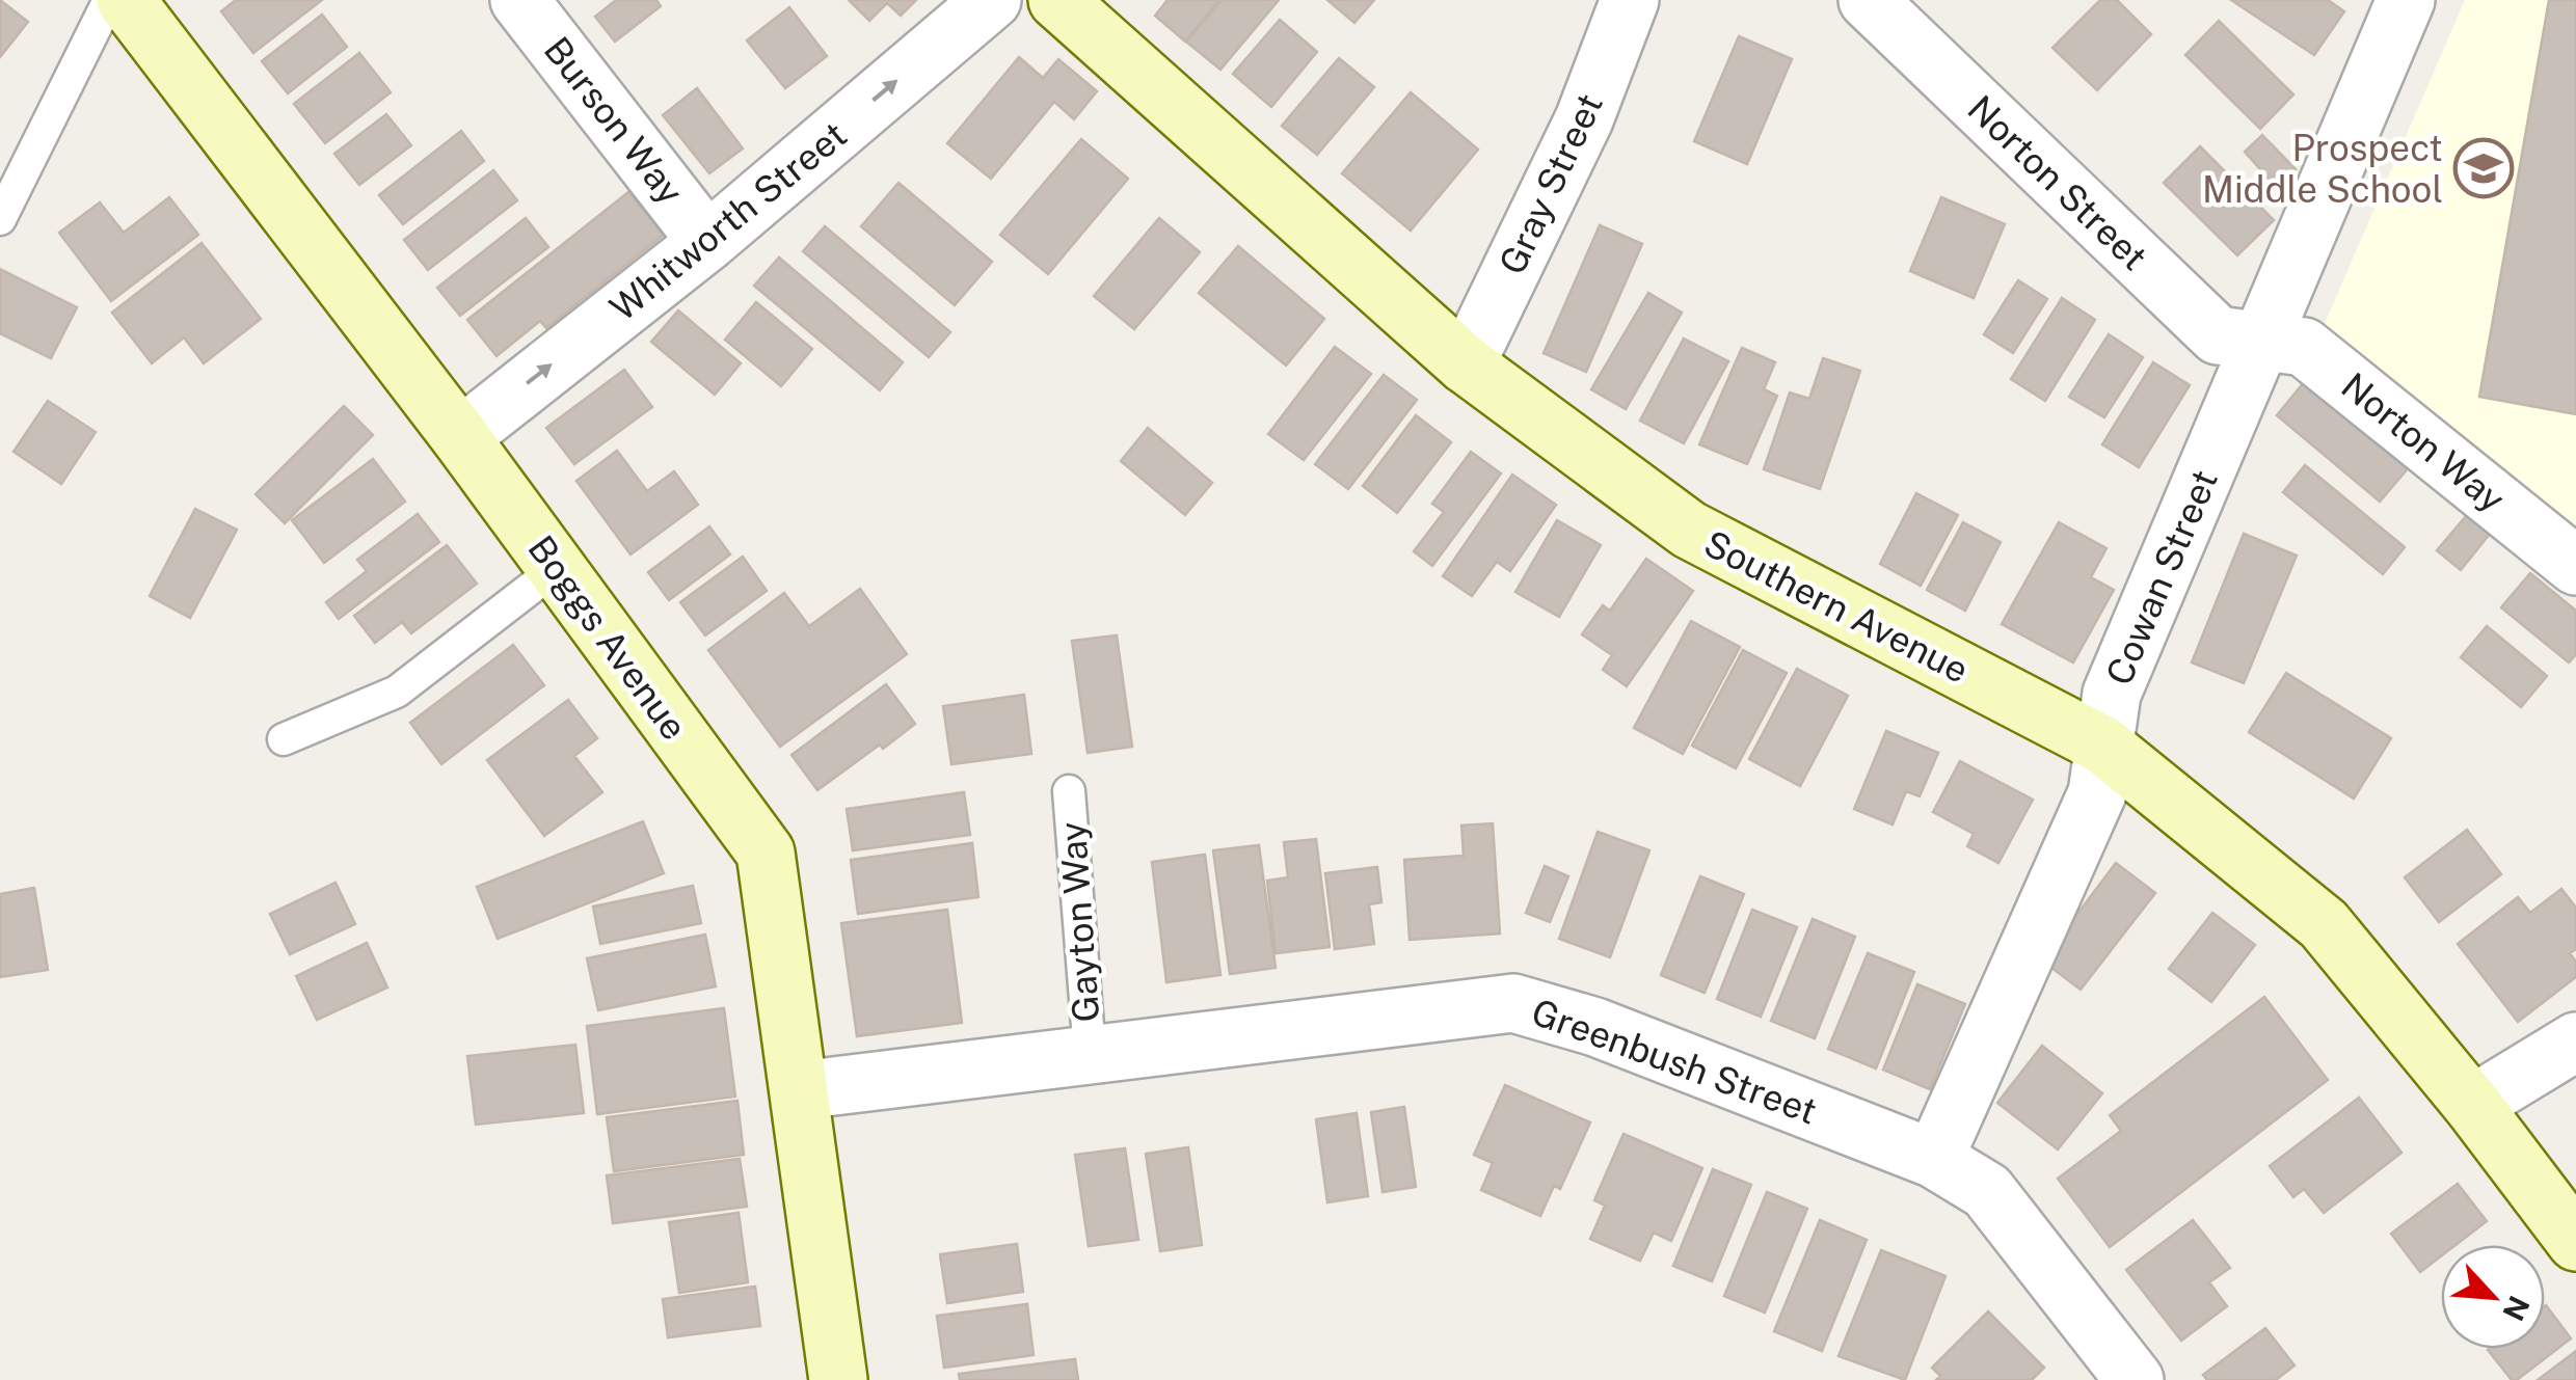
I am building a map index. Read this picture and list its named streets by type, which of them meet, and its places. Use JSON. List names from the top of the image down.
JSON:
{
  "streets": {
    "street": [
      "Burson Way",
      "Norton Street",
      "Gray Street",
      "Whitworth Street",
      "Norton Way",
      "Cowan Street",
      "Southern Avenue",
      "Boggs Avenue",
      "Greenbush Street"
    ],
    "lane": ["Gayton Way"]
  },
  "crossings": [
    ["Burson Way", "Whitworth Street"],
    ["Norton Street", "Norton Way"],
    ["Norton Street", "Cowan Street"],
    ["Gray Street", "Southern Avenue"],
    ["Whitworth Street", "Boggs Avenue"],
    ["Norton Way", "Cowan Street"],
    ["Cowan Street", "Southern Avenue"],
    ["Cowan Street", "Greenbush Street"],
    ["Boggs Avenue", "Greenbush Street"],
    ["Gayton Way", "Greenbush Street"]
  ],
  "one_way": ["Whitworth Street"],
  "places": {
    "school or university": ["Prospect Middle School"]
  },
  "north": "bottom right"
}
